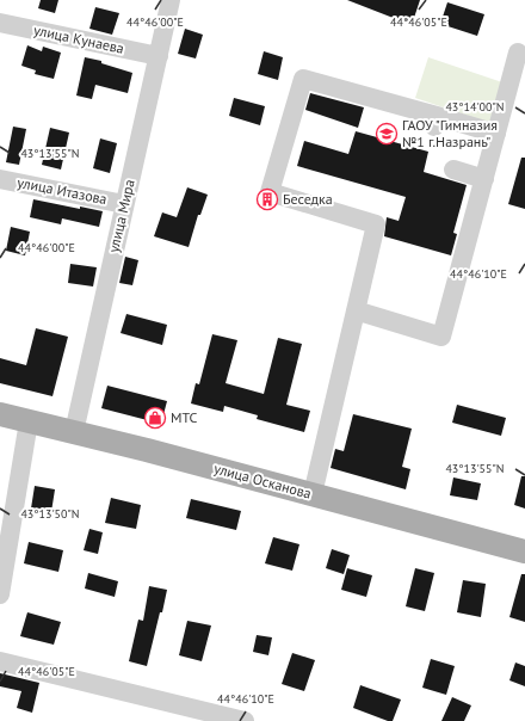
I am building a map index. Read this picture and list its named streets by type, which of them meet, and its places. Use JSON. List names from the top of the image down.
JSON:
{
  "streets": {
    "main road": ["улица Осканова"],
    "street": ["улица Кунаева", "улица Итазова", "улица Мира"]
  },
  "crossings": [
    ["улица Кунаева", "улица Мира"],
    ["улица Итазова", "улица Мира"],
    ["улица Мира", "улица Осканова"]
  ],
  "places": {
    "school or university": ["ГАОУ \"Гимназия №1 г.Назрань\""],
    "building": ["Беседка"],
    "shop": ["МТС"]
  },
  "coordinates": [
    "44°46'00\"E",
    "44°46'05\"E",
    "43°14'00\"N",
    "43°13'55\"N",
    "44°46'10\"E",
    "43°13'50\"N"
  ]
}
